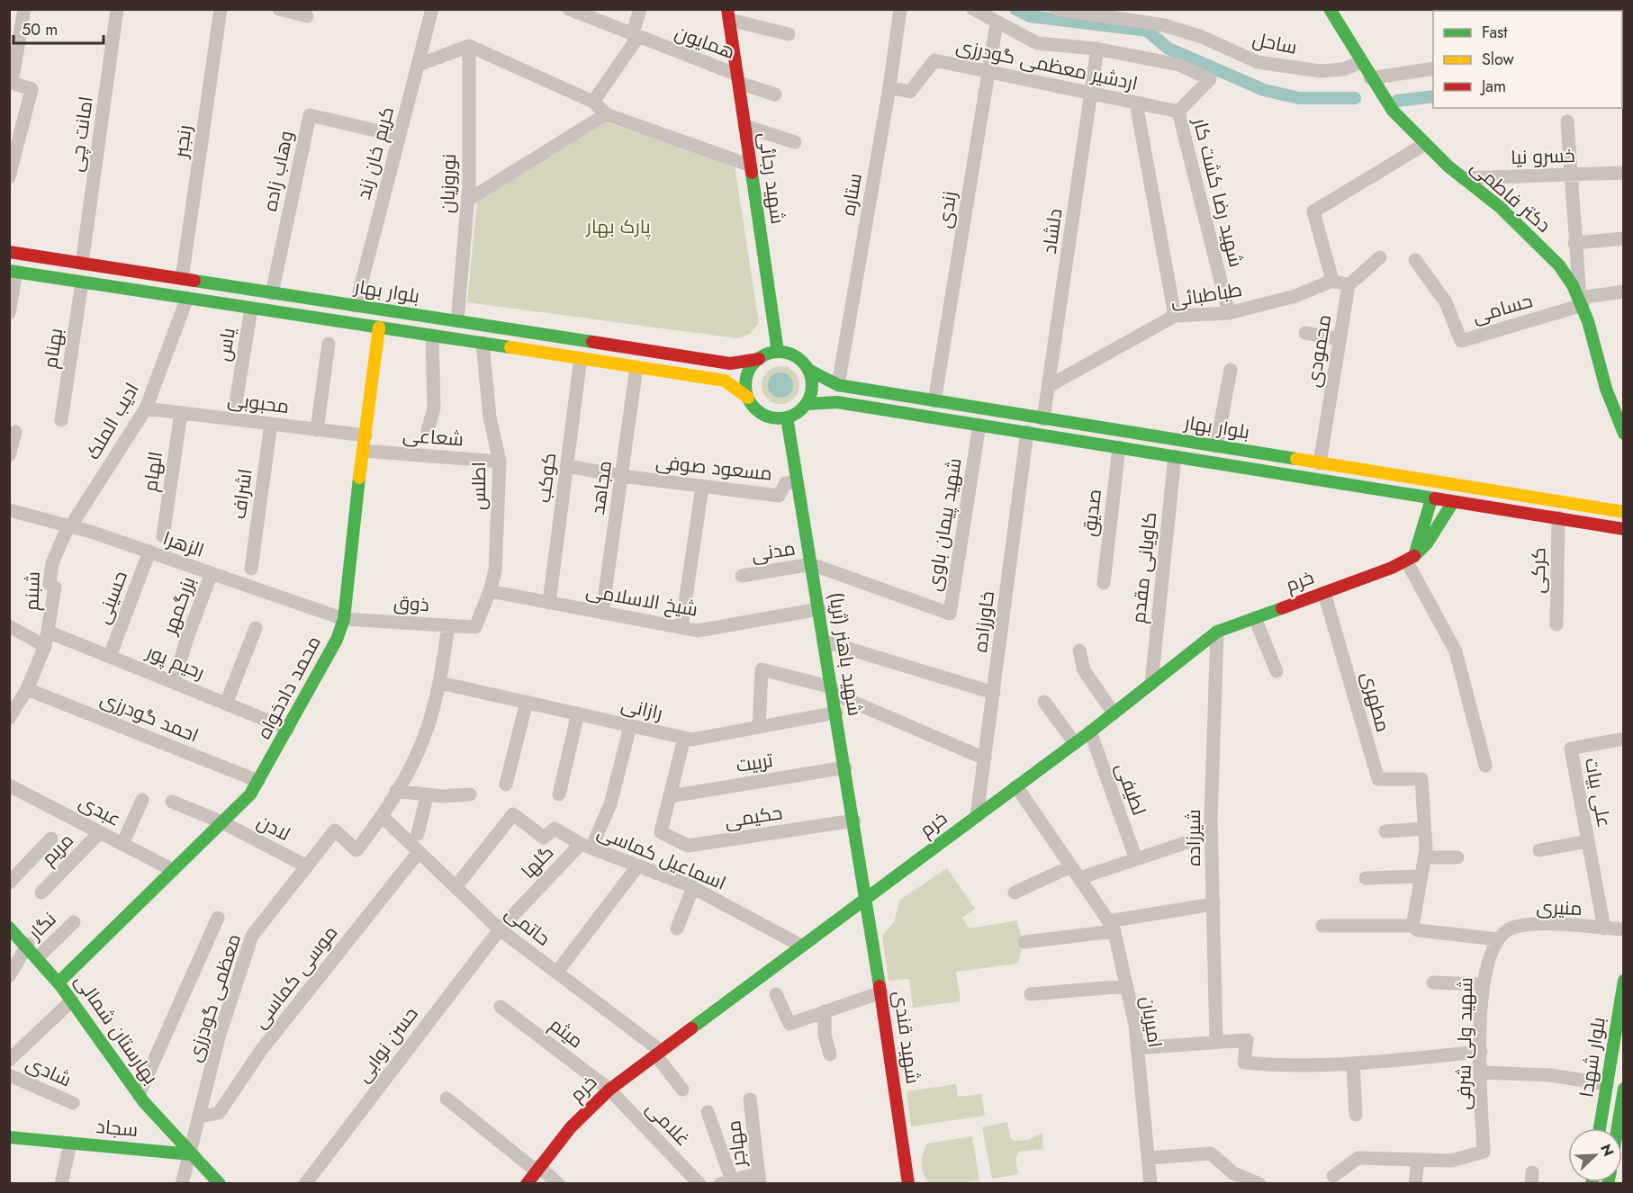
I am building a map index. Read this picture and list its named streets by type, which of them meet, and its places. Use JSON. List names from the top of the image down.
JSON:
{
  "streets": {
    "street": [
      "همایون",
      "ساحل",
      "اردشیر معظمی گودرزی",
      "امانت چی",
      "رنجبر",
      "کریم خان زند",
      "خسرو نیا",
      "وهاب زاده",
      "شهید رجائی",
      "نوروزیان",
      "شهید رضا کشت کار",
      "ستاره",
      "دکتر فاطمی",
      "زندی",
      "دلشاد",
      "بلوار بهار",
      "طباطبائی",
      "حسامی",
      "یاس",
      "بهنام",
      "محمودی",
      "محبوبی",
      "ادیب الملک",
      "شعاعی",
      "مسعود صوفی",
      "الهام",
      "کوکب",
      "اطلس",
      "مجاهد",
      "اشراف",
      "صدیق",
      "شهید پیمان باوی",
      "الزهرا",
      "مدنی",
      "کاویانی مقدم",
      "کرکی",
      "خرم",
      "شبنم",
      "حسینی",
      "شیخ الاسلامی",
      "ذوق",
      "بزرگمهر",
      "خاورزاده",
      "شهید باهنر (ثریا)",
      "رحیم پور",
      "محمد دادخواه",
      "مطهری",
      "رازانی",
      "احمد گودرزی",
      "تربیت",
      "لطیفی",
      "علی بیات",
      "عبدی",
      "حکیمی",
      "لادن",
      "شیرزاده",
      "مریم",
      "اسماعیل کماسی",
      "گلها",
      "منیری",
      "نگار",
      "حاتمی",
      "موسی کماسی",
      "معظمی گودرزی",
      "امیریان",
      "بهارستان شمالی",
      "میثم",
      "شهید قندی",
      "شهید ولی شرفی",
      "حسن نوابی",
      "بلوار شهدا",
      "شادی",
      "غلامی",
      "سجاد",
      "مهاجر"
    ]
  },
  "crossings": [
    ["همایون", "شهید رجائی"],
    ["ساحل", "دکتر فاطمی"],
    ["اردشیر معظمی گودرزی", "شهید رضا کشت کار"],
    ["اردشیر معظمی گودرزی", "ستاره"],
    ["اردشیر معظمی گودرزی", "زندی"],
    ["اردشیر معظمی گودرزی", "دلشاد"],
    ["امانت چی", "بلوار بهار"],
    ["رنجبر", "بلوار بهار"],
    ["کریم خان زند", "وهاب زاده"],
    ["کریم خان زند", "بلوار بهار"],
    ["خسرو نیا", "دکتر فاطمی"],
    ["وهاب زاده", "بلوار بهار"],
    ["شهید رجائی", "بلوار بهار"],
    ["شهید رجائی", "شهید باهنر (ثریا)"],
    ["نوروزیان", "بلوار بهار"],
    ["شهید رضا کشت کار", "طباطبائی"],
    ["ستاره", "بلوار بهار"],
    ["دکتر فاطمی", "حسامی"],
    ["زندی", "بلوار بهار"],
    ["دلشاد", "بلوار بهار"],
    ["دلشاد", "طباطبائی"],
    ["بلوار بهار", "یاس"],
    ["بلوار بهار", "بهنام"],
    ["بلوار بهار", "محمودی"],
    ["بلوار بهار", "ادیب الملک"],
    ["بلوار بهار", "کوکب"],
    ["بلوار بهار", "اطلس"],
    ["بلوار بهار", "مجاهد"],
    ["بلوار بهار", "صدیق"],
    ["بلوار بهار", "شهید پیمان باوی"],
    ["بلوار بهار", "کاویانی مقدم"],
    ["بلوار بهار", "کرکی"],
    ["بلوار بهار", "خرم"],
    ["بلوار بهار", "خاورزاده"],
    ["بلوار بهار", "شهید باهنر (ثریا)"],
    ["بلوار بهار", "محمد دادخواه"],
    ["یاس", "محبوبی"],
    ["محبوبی", "ادیب الملک"],
    ["محبوبی", "الهام"],
    ["محبوبی", "اشراف"],
    ["محبوبی", "محمد دادخواه"],
    ["ادیب الملک", "الزهرا"],
    ["ادیب الملک", "شبنم"],
    ["شعاعی", "اطلس"],
    ["شعاعی", "محمد دادخواه"],
    ["مسعود صوفی", "کوکب"],
    ["مسعود صوفی", "مجاهد"],
    ["مسعود صوفی", "شهید باهنر (ثریا)"],
    ["کوکب", "شیخ الاسلامی"],
    ["اطلس", "شیخ الاسلامی"],
    ["اطلس", "ذوق"],
    ["مجاهد", "شیخ الاسلامی"],
    ["شهید پیمان باوی", "مدنی"],
    ["شهید پیمان باوی", "شهید باهنر (ثریا)"],
    ["الزهرا", "شبنم"],
    ["الزهرا", "حسینی"],
    ["الزهرا", "ذوق"],
    ["الزهرا", "بزرگمهر"],
    ["الزهرا", "محمد دادخواه"],
    ["مدنی", "شهید باهنر (ثریا)"],
    ["کاویانی مقدم", "خرم"],
    ["خرم", "خاورزاده"],
    ["خرم", "شهید باهنر (ثریا)"],
    ["خرم", "مطهری"],
    ["خرم", "لطیفی"],
    ["خرم", "شیرزاده"],
    ["خرم", "اسماعیل کماسی"],
    ["خرم", "حاتمی"],
    ["خرم", "امیریان"],
    ["خرم", "میثم"],
    ["خرم", "شهید قندی"],
    ["خرم", "غلامی"],
    ["شبنم", "رحیم پور"],
    ["شبنم", "احمد گودرزی"],
    ["حسینی", "رحیم پور"],
    ["شیخ الاسلامی", "شهید باهنر (ثریا)"],
    ["ذوق", "محمد دادخواه"],
    ["ذوق", "معظمی گودرزی"],
    ["بزرگمهر", "رحیم پور"],
    ["شهید باهنر (ثریا)", "رازانی"],
    ["شهید باهنر (ثریا)", "تربیت"],
    ["شهید باهنر (ثریا)", "حکیمی"],
    ["شهید باهنر (ثریا)", "شهید قندی"],
    ["رحیم پور", "محمد دادخواه"],
    ["محمد دادخواه", "احمد گودرزی"],
    ["محمد دادخواه", "عبدی"],
    ["محمد دادخواه", "لادن"],
    ["محمد دادخواه", "بهارستان شمالی"],
    ["رازانی", "گلها"],
    ["رازانی", "معظمی گودرزی"],
    ["تربیت", "حکیمی"],
    ["علی بیات", "منیری"],
    ["عبدی", "مریم"],
    ["لادن", "معظمی گودرزی"],
    ["اسماعیل کماسی", "گلها"],
    ["اسماعیل کماسی", "حاتمی"],
    ["گلها", "حاتمی"],
    ["گلها", "حسن نوابی"],
    ["منیری", "شهید ولی شرفی"],
    ["نگار", "بهارستان شمالی"],
    ["حاتمی", "موسی کماسی"],
    ["حاتمی", "معظمی گودرزی"],
    ["حاتمی", "حسن نوابی"],
    ["موسی کماسی", "معظمی گودرزی"],
    ["معظمی گودرزی", "بهارستان شمالی"],
    ["معظمی گودرزی", "سجاد"],
    ["بهارستان شمالی", "سجاد"],
    ["میثم", "غلامی"]
  ],
  "parks": ["پارک بهار"],
  "legend": ["Fast", "Slow", "Jam"],
  "scale_bar": "50 m",
  "north": "top right"
}
